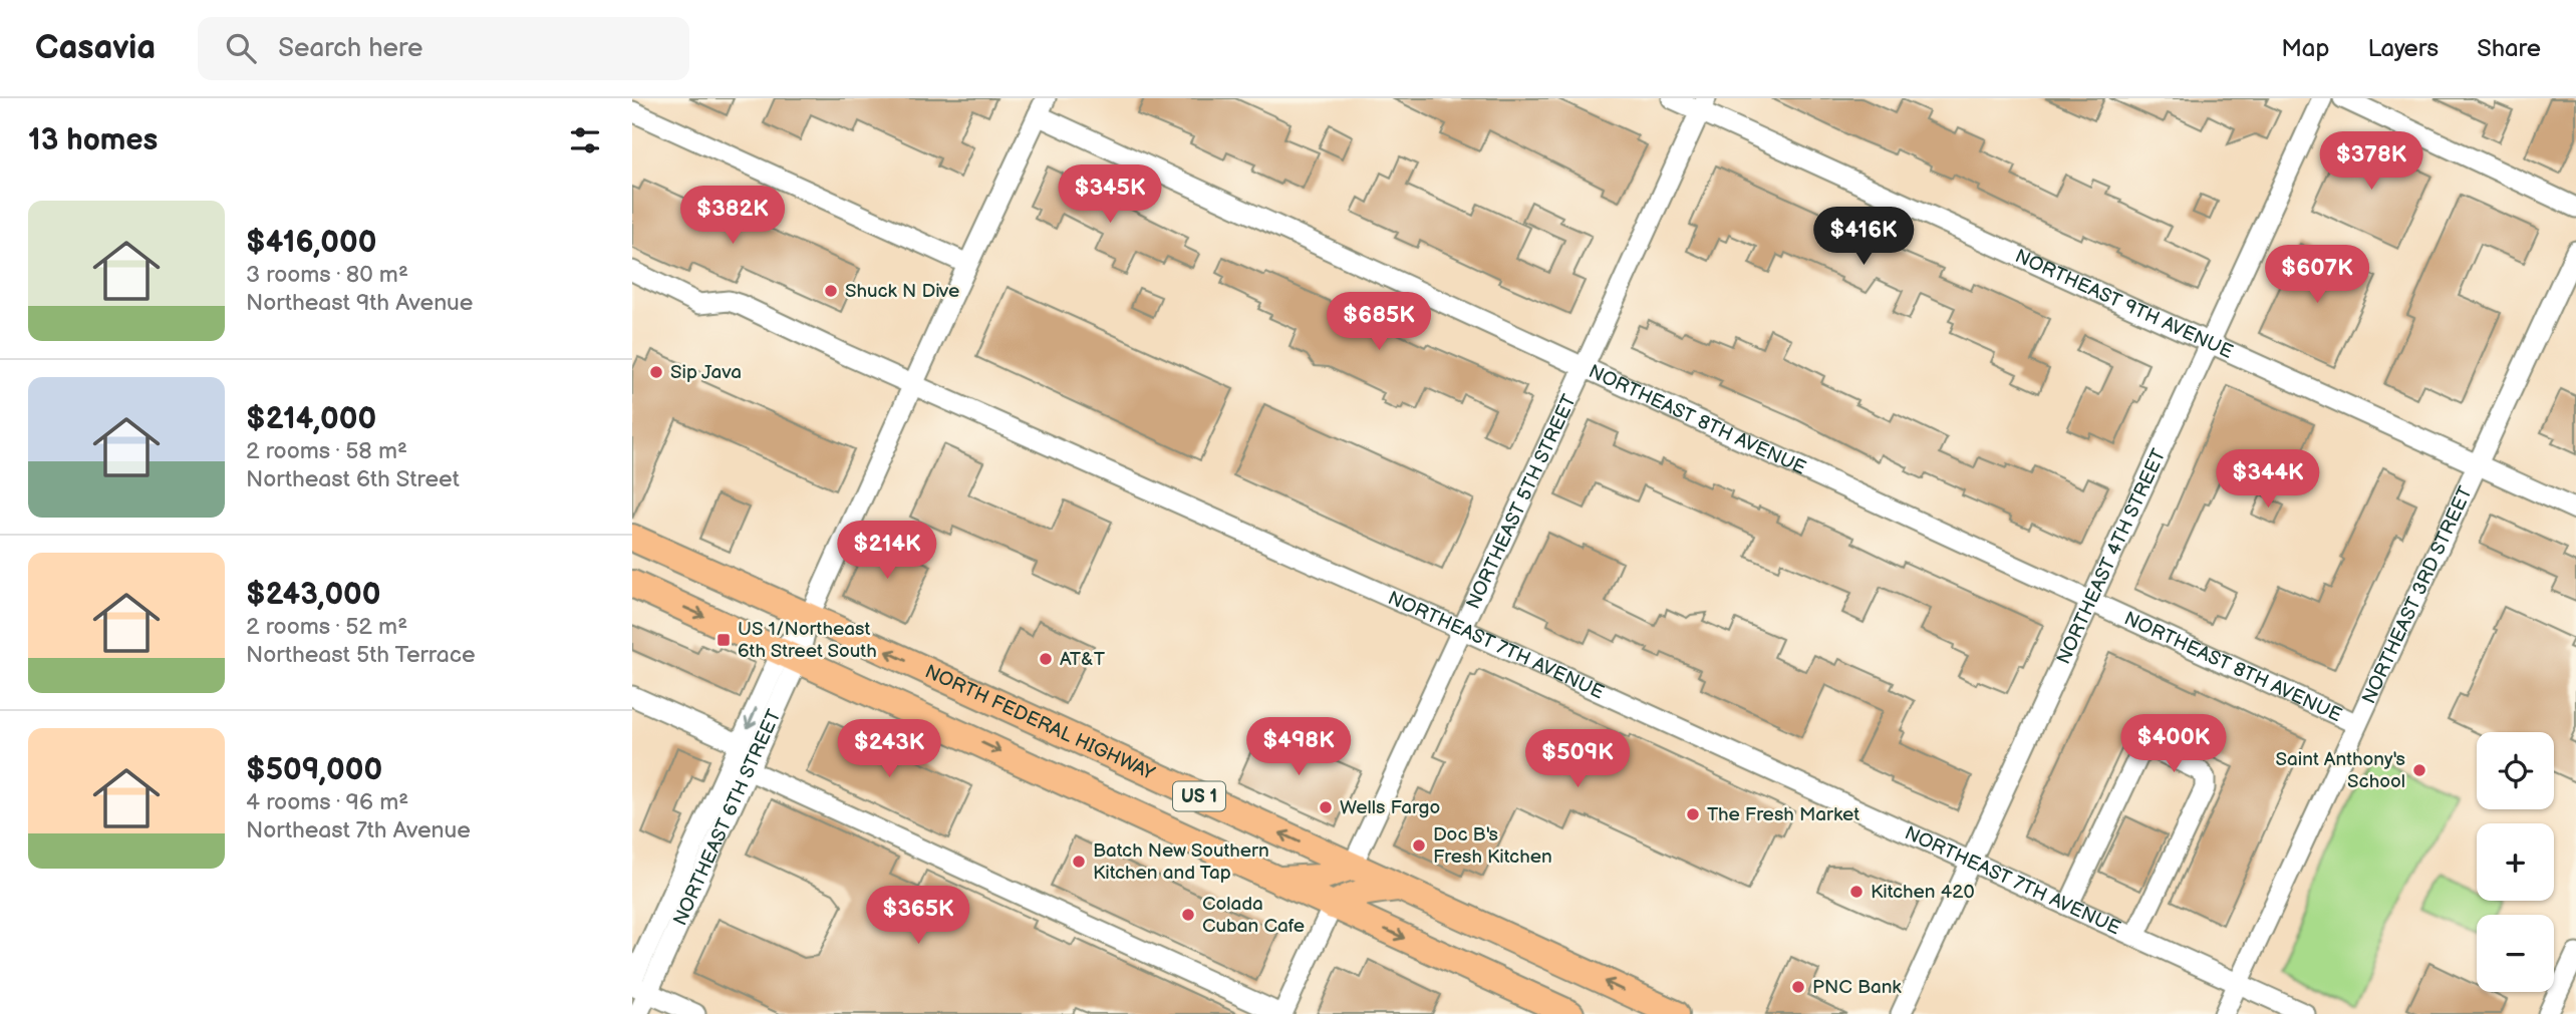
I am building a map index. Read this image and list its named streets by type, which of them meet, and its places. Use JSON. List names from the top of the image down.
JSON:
{
  "streets": {
    "main road": ["NORTH FEDERAL HIGHWAY", "US 1"],
    "street": [
      "NORTHEAST 9TH AVENUE",
      "NORTHEAST 8TH AVENUE",
      "NORTHEAST 5TH STREET",
      "NORTHEAST 4TH STREET",
      "NORTHEAST 3RD STREET",
      "NORTHEAST 7TH AVENUE",
      "NORTHEAST 6TH STREET"
    ]
  },
  "crossings": [
    ["NORTHEAST 9TH AVENUE", "NORTHEAST 5TH STREET"],
    ["NORTHEAST 9TH AVENUE", "NORTHEAST 4TH STREET"],
    ["NORTHEAST 9TH AVENUE", "NORTHEAST 3RD STREET"],
    ["NORTHEAST 8TH AVENUE", "NORTHEAST 5TH STREET"],
    ["NORTHEAST 8TH AVENUE", "NORTHEAST 4TH STREET"],
    ["NORTHEAST 8TH AVENUE", "NORTHEAST 3RD STREET"],
    ["NORTHEAST 8TH AVENUE", "NORTHEAST 6TH STREET"],
    ["NORTHEAST 5TH STREET", "NORTHEAST 7TH AVENUE"],
    ["NORTHEAST 5TH STREET", "NORTH FEDERAL HIGHWAY"],
    ["NORTHEAST 4TH STREET", "NORTHEAST 7TH AVENUE"],
    ["NORTHEAST 3RD STREET", "NORTHEAST 7TH AVENUE"],
    ["NORTHEAST 7TH AVENUE", "NORTHEAST 6TH STREET"],
    ["NORTH FEDERAL HIGHWAY", "NORTHEAST 6TH STREET"],
    ["US 1", "NORTHEAST 6TH STREET"]
  ],
  "places": {
    "other": [
      "Shuck N Dive",
      "Sip Java",
      "AT&T",
      "Saint Anthony's School",
      "Wells Fargo",
      "The Fresh Market",
      "Doc B's Fresh Kitchen",
      "Batch New Southern Kitchen and Tap",
      "Kitchen 420",
      "Colada Cuban Cafe",
      "PNC Bank"
    ],
    "transit": ["US 1/Northeast 6th Street South"]
  },
  "page": {
    "header": "Casavia",
    "search": "Search here",
    "nav": ["Map", "Layers", "Share"],
    "heading": "13 homes",
    "price": [
      "$378K",
      "$345K",
      "$382K",
      "$416K",
      "$607K",
      "$685K",
      "$344K",
      "$214K",
      "$400K",
      "$498K",
      "$243K",
      "$509K",
      "$365K"
    ],
    "list": [
      {
        "name": "$416,000",
        "note": "3 rooms · 80 m² · Northeast 9th Avenue"
      },
      {
        "name": "$214,000",
        "note": "2 rooms · 58 m² · Northeast 6th Street"
      },
      {
        "name": "$243,000",
        "note": "2 rooms · 52 m² · Northeast 5th Terrace"
      },
      {
        "name": "$509,000",
        "note": "4 rooms · 96 m² · Northeast 7th Avenue"
      }
    ],
    "map_buttons": ["+", "−"]
  }
}
